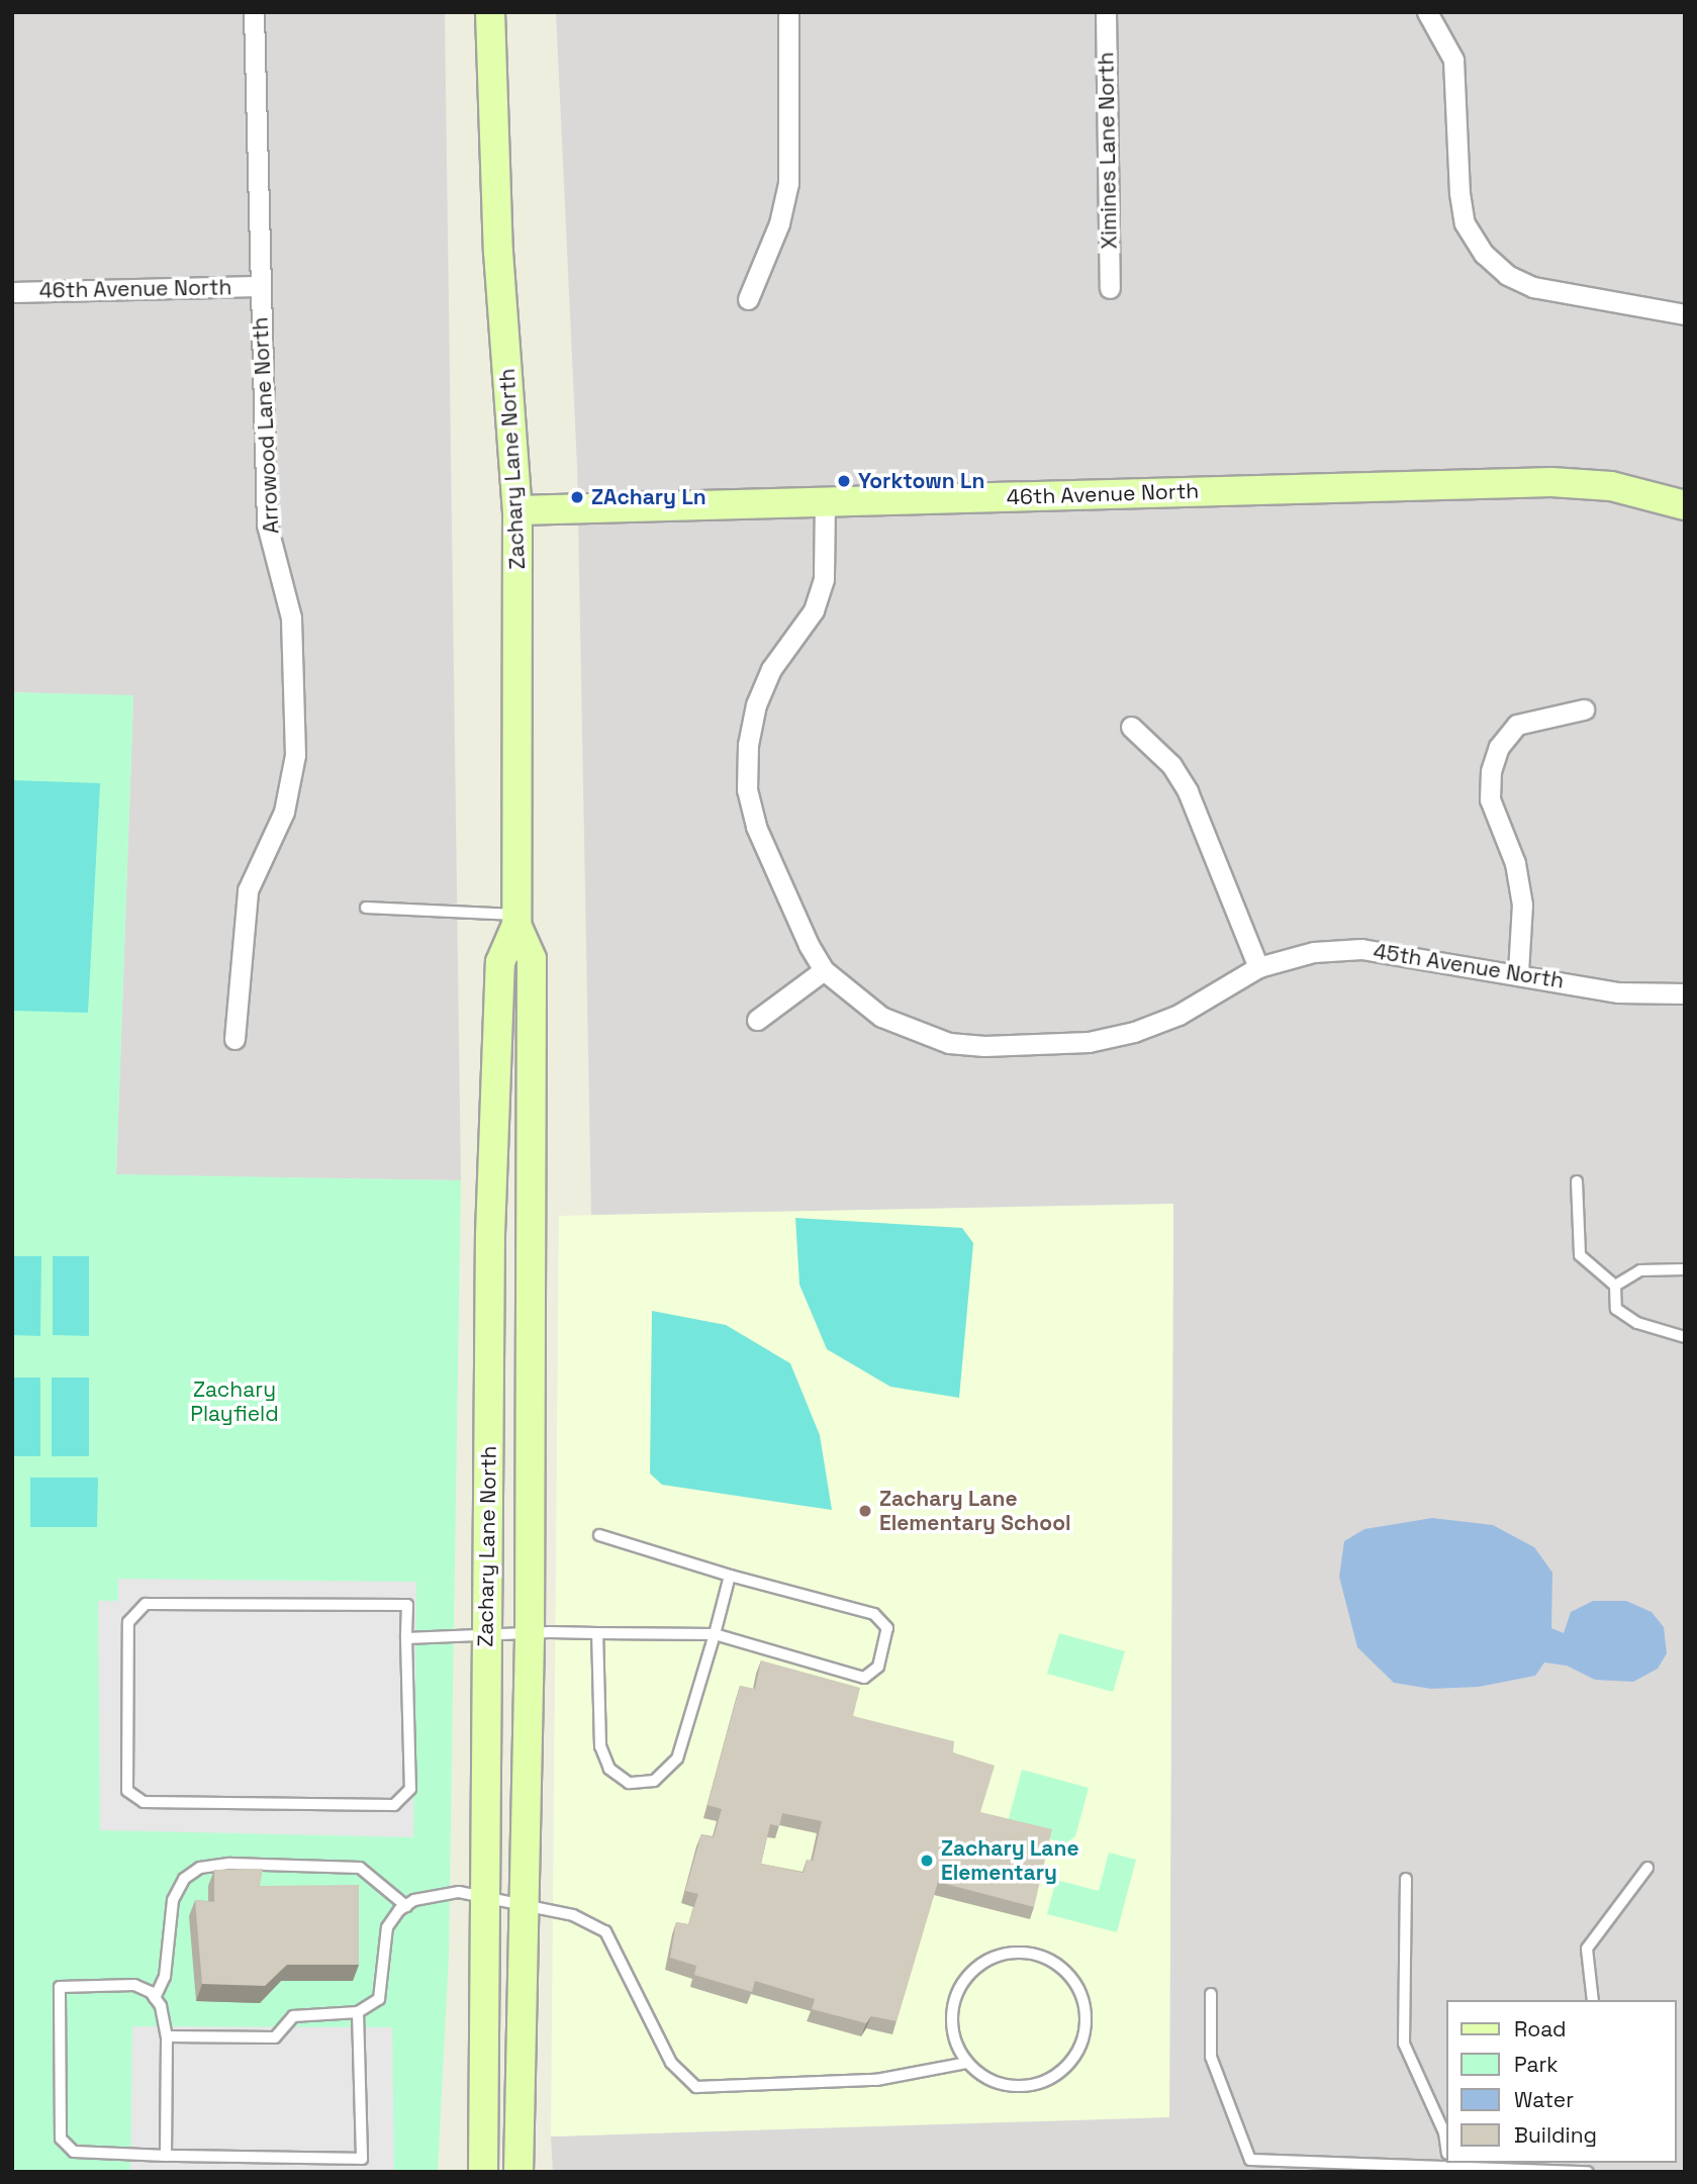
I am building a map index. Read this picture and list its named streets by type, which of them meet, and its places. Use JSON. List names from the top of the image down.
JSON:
{
  "streets": {
    "street": [
      "Ximines Lane North",
      "46th Avenue North",
      "Arrowood Lane North",
      "Zachary Lane North",
      "45th Avenue North"
    ]
  },
  "crossings": [
    ["46th Avenue North", "Arrowood Lane North"],
    ["46th Avenue North", "Zachary Lane North"],
    ["46th Avenue North", "45th Avenue North"]
  ],
  "parks": ["Zachary Playfield"],
  "places": [
    "Yorktown Ln",
    "ZAchary Ln",
    "Zachary Lane Elementary School",
    "Zachary Lane Elementary"
  ],
  "legend": [
    "Road",
    "Park",
    "Water",
    "Building"
  ]
}
